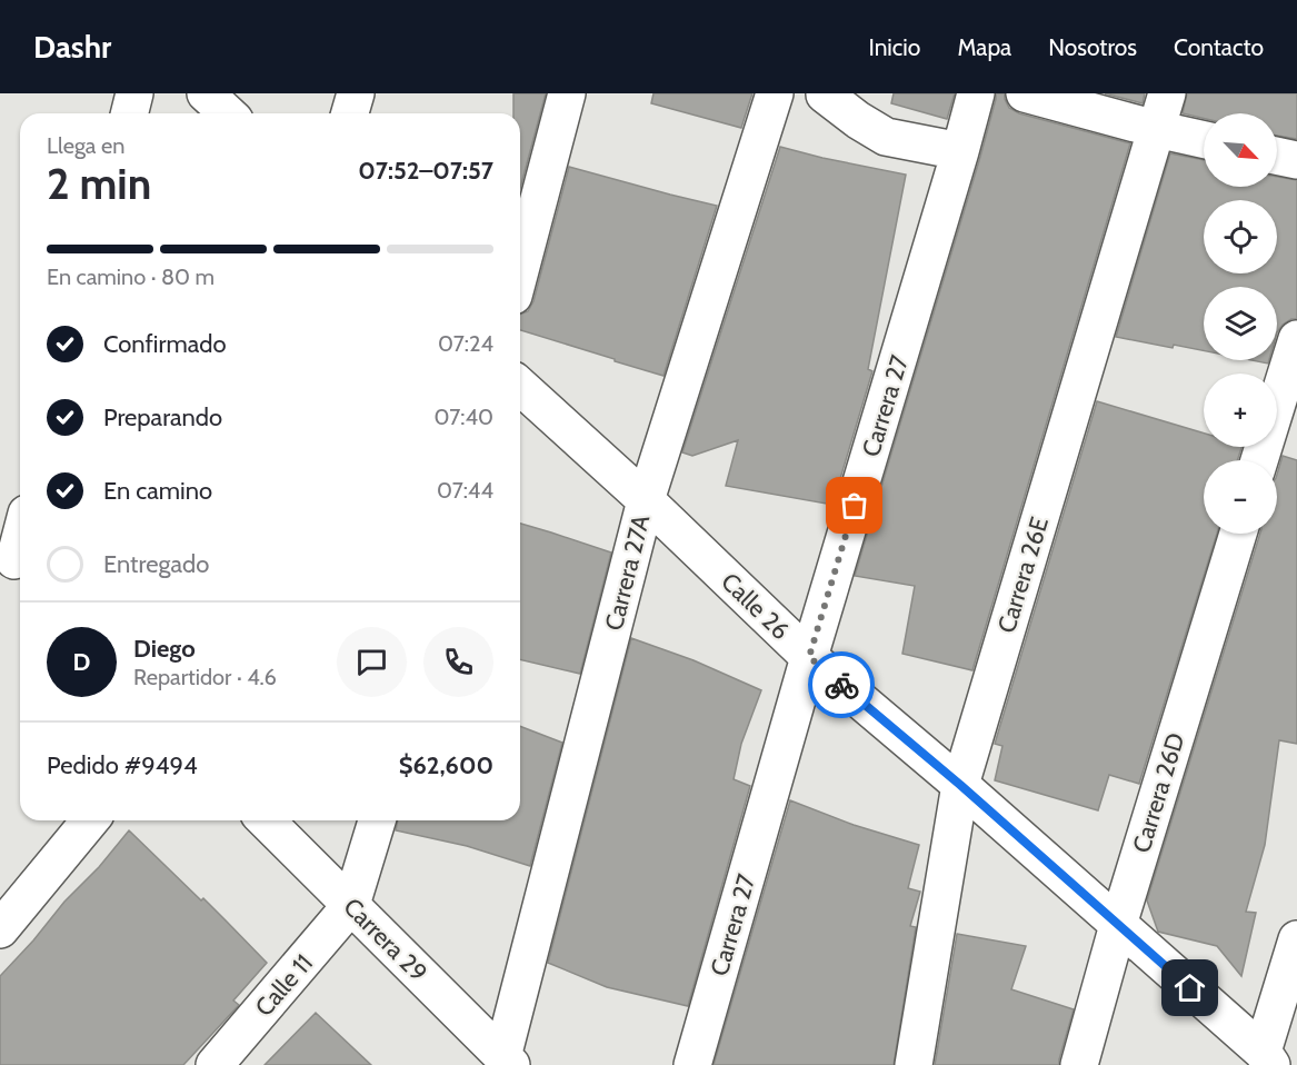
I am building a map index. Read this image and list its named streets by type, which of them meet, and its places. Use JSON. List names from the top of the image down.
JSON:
{
  "streets": {
    "street": [
      "Carrera 27",
      "Carrera 27A",
      "Carrera 26E",
      "Calle 26",
      "Carrera 26D",
      "Carrera 29",
      "Calle 11"
    ]
  },
  "crossings": [
    ["Carrera 27", "Calle 26"],
    ["Carrera 27A", "Calle 26"],
    ["Carrera 27A", "Carrera 29"],
    ["Carrera 26E", "Calle 26"],
    ["Calle 26", "Carrera 26D"],
    ["Carrera 29", "Calle 11"]
  ],
  "north": "bottom right",
  "page": {
    "header": "Dashr",
    "nav": [
      "Inicio",
      "Mapa",
      "Nosotros",
      "Contacto"
    ],
    "map_buttons": ["+", "−"],
    "heading": ["2 min", "Llega en", "07:52–07:57"],
    "panel": [
      "Diego",
      "Repartidor · 4.6",
      "Pedido #9494",
      "$62,600"
    ],
    "bar": "En camino · 80 m",
    "list": [
      ["Confirmado", "07:24"],
      ["Preparando", "07:40"],
      ["En camino", "07:44"],
      "Entregado"
    ],
    "round": "D"
  }
}
